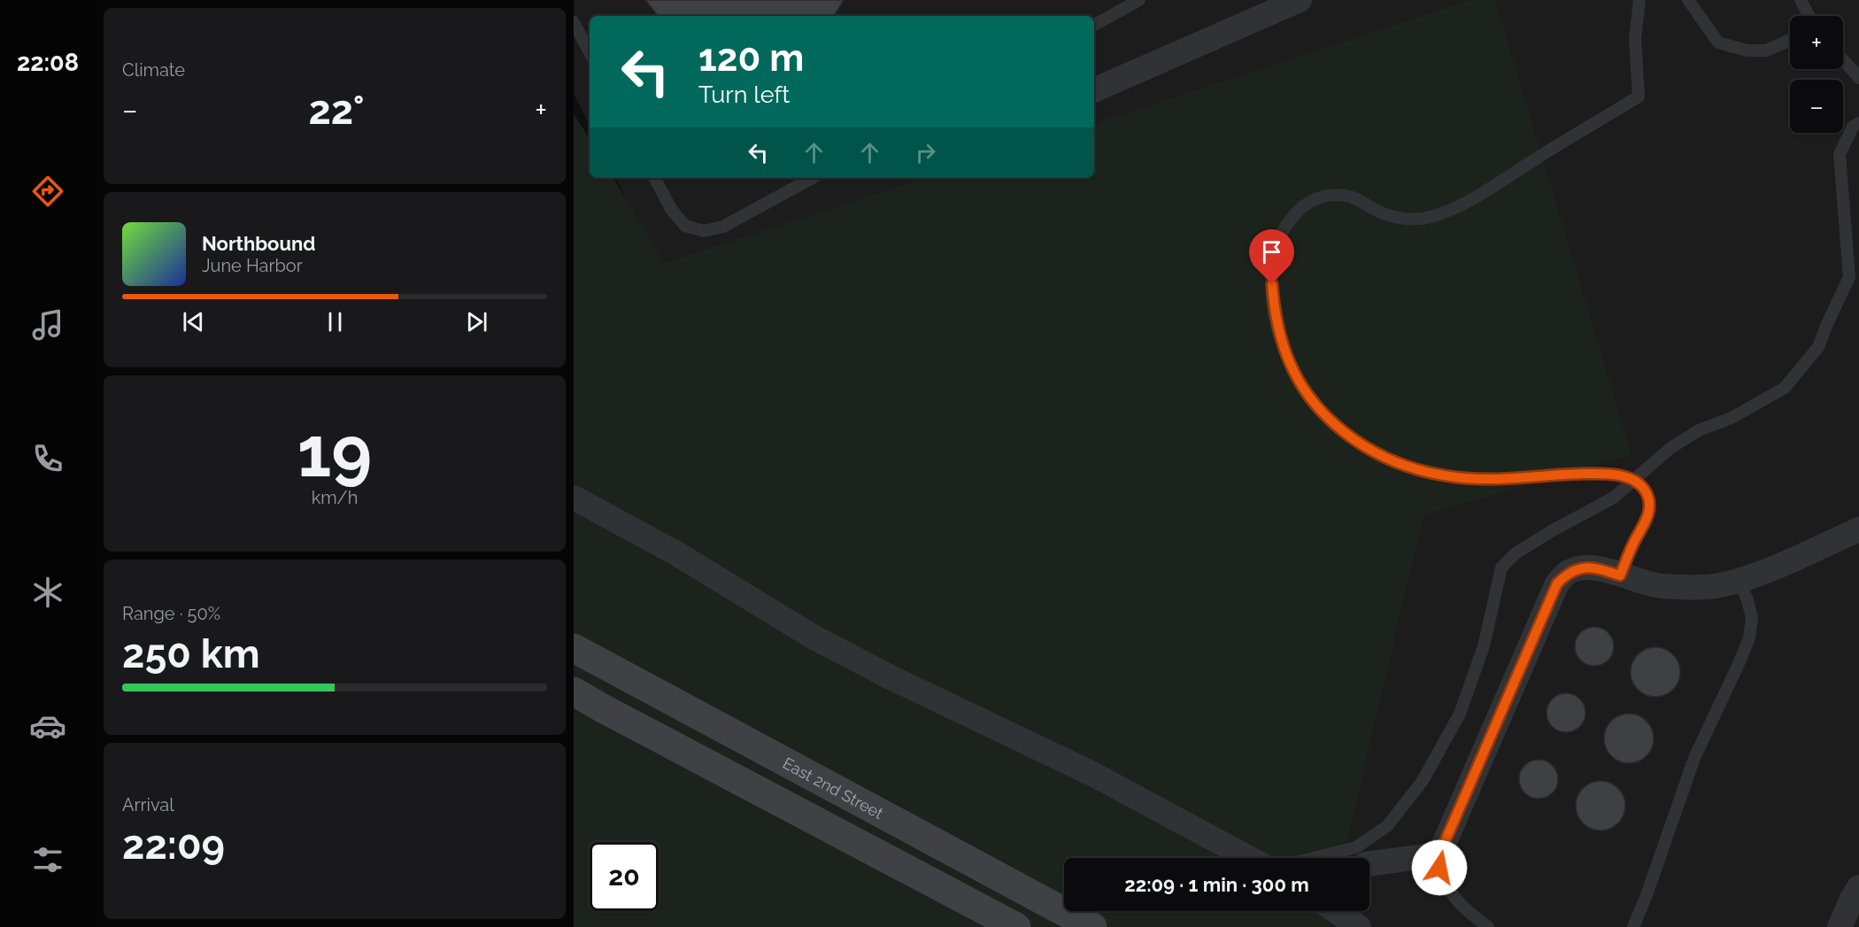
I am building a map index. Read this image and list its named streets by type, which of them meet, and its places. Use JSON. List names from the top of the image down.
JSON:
{
  "streets": {
    "main road": ["East 2nd Street"]
  },
  "page": {
    "tabs": "22:08",
    "tile": [
      "Climate",
      ["19", "km/h"],
      ["Range · 50%", "250 km"],
      ["Arrival", "22:09"]
    ],
    "map_buttons": ["+", "−"],
    "turn": ["120 m", "Turn left"],
    "heat": ["−", "22°", "+"],
    "song": ["Northbound", "June Harbor"],
    "limit": "20",
    "trip": "22:09 · 1 min · 300 m"
  }
}
